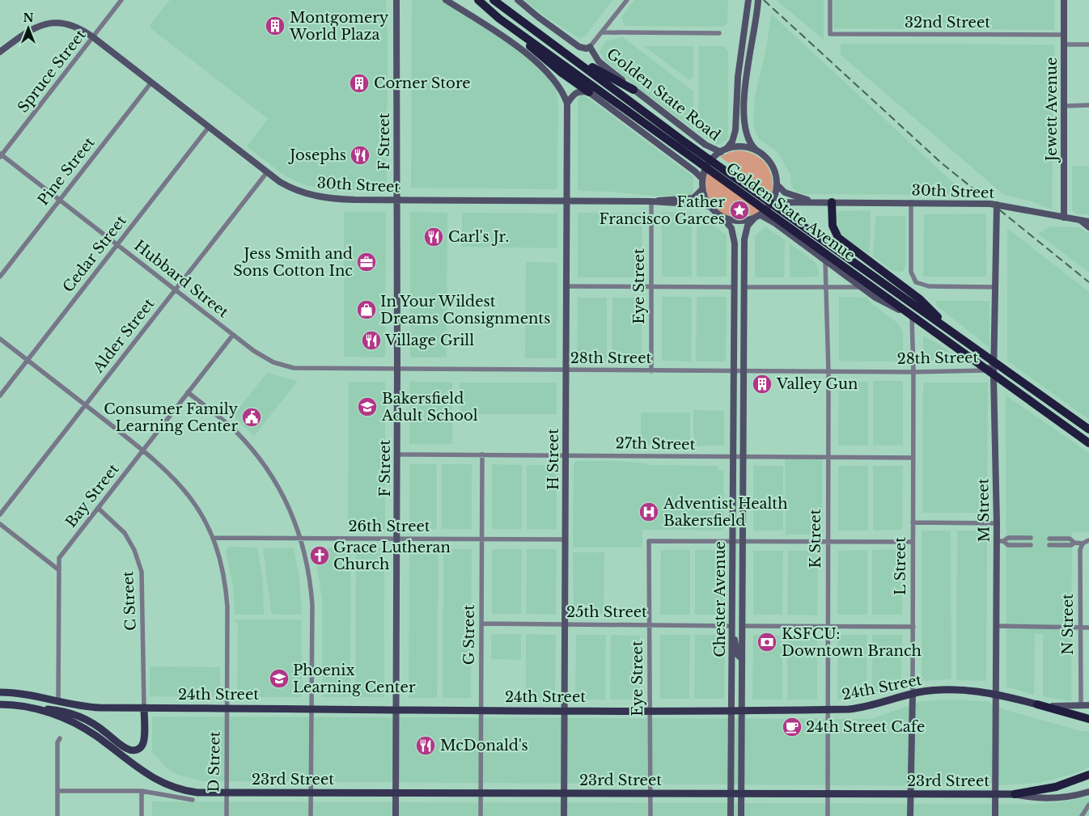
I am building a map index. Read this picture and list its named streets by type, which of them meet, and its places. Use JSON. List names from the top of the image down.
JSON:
{
  "streets": {
    "highway": ["Golden State Avenue"],
    "main road": [
      "Golden State Road",
      "Jewett Avenue",
      "F Street",
      "30th Street",
      "H Street",
      "M Street",
      "L Street",
      "Chester Avenue",
      "24th Street",
      "23rd Street"
    ],
    "street": [
      "32nd Street",
      "Spruce Street",
      "Pine Street",
      "Cedar Street",
      "Hubbard Street",
      "Eye Street",
      "Alder Street",
      "28th Street",
      "27th Street",
      "Bay Street",
      "26th Street",
      "K Street",
      "C Street",
      "25th Street",
      "N Street",
      "G Street",
      "D Street"
    ]
  },
  "crossings": [
    ["32nd Street", "Jewett Avenue"],
    ["Spruce Street", "30th Street"],
    ["Spruce Street", "Hubbard Street"],
    ["Golden State Road", "30th Street"],
    ["Golden State Road", "Chester Avenue"],
    ["Jewett Avenue", "30th Street"],
    ["F Street", "30th Street"],
    ["F Street", "28th Street"],
    ["F Street", "27th Street"],
    ["F Street", "26th Street"],
    ["F Street", "24th Street"],
    ["F Street", "23rd Street"],
    ["Pine Street", "30th Street"],
    ["Pine Street", "Hubbard Street"],
    ["30th Street", "Cedar Street"],
    ["30th Street", "Eye Street"],
    ["30th Street", "Alder Street"],
    ["30th Street", "H Street"],
    ["30th Street", "M Street"],
    ["30th Street", "Chester Avenue"],
    ["Golden State Avenue", "28th Street"],
    ["Golden State Avenue", "M Street"],
    ["Golden State Avenue", "L Street"],
    ["Cedar Street", "Hubbard Street"],
    ["Cedar Street", "D Street"],
    ["Hubbard Street", "Alder Street"],
    ["Hubbard Street", "28th Street"],
    ["Hubbard Street", "Bay Street"],
    ["Eye Street", "28th Street"],
    ["Eye Street", "Chester Avenue"],
    ["Eye Street", "25th Street"],
    ["Eye Street", "24th Street"],
    ["Eye Street", "23rd Street"],
    ["Alder Street", "D Street"],
    ["28th Street", "H Street"],
    ["28th Street", "Bay Street"],
    ["28th Street", "M Street"],
    ["28th Street", "K Street"],
    ["28th Street", "L Street"],
    ["28th Street", "Chester Avenue"],
    ["27th Street", "H Street"],
    ["27th Street", "K Street"],
    ["27th Street", "L Street"],
    ["27th Street", "Chester Avenue"],
    ["27th Street", "G Street"],
    ["H Street", "26th Street"],
    ["H Street", "25th Street"],
    ["H Street", "24th Street"],
    ["H Street", "23rd Street"],
    ["Bay Street", "C Street"],
    ["Bay Street", "24th Street"],
    ["Bay Street", "D Street"],
    ["M Street", "24th Street"],
    ["M Street", "23rd Street"],
    ["26th Street", "G Street"],
    ["26th Street", "D Street"],
    ["K Street", "24th Street"],
    ["K Street", "23rd Street"],
    ["L Street", "24th Street"],
    ["L Street", "23rd Street"],
    ["Chester Avenue", "25th Street"],
    ["Chester Avenue", "24th Street"],
    ["Chester Avenue", "23rd Street"],
    ["C Street", "24th Street"],
    ["25th Street", "G Street"],
    ["N Street", "24th Street"],
    ["G Street", "24th Street"],
    ["G Street", "23rd Street"],
    ["24th Street", "D Street"],
    ["D Street", "23rd Street"]
  ],
  "places": {
    "building": ["Montgomery World Plaza", "Corner Store", "Valley Gun"],
    "restaurant": [
      "Josephs",
      "Carl's Jr.",
      "Village Grill",
      "McDonald's"
    ],
    "place": ["Father Francisco Garces"],
    "office": ["Jess Smith and Sons Cotton Inc"],
    "shop": ["In Your Wildest Dreams Consignments"],
    "school or university": ["Bakersfield Adult School", "Phoenix Learning Center"],
    "public building": ["Consumer Family Learning Center"],
    "hospital": ["Adventist Health Bakersfield"],
    "church": ["Grace Lutheran Church"],
    "bank": ["KSFCU: Downtown Branch"],
    "cafe": ["24th Street Cafe"]
  },
  "north": "top"
}
